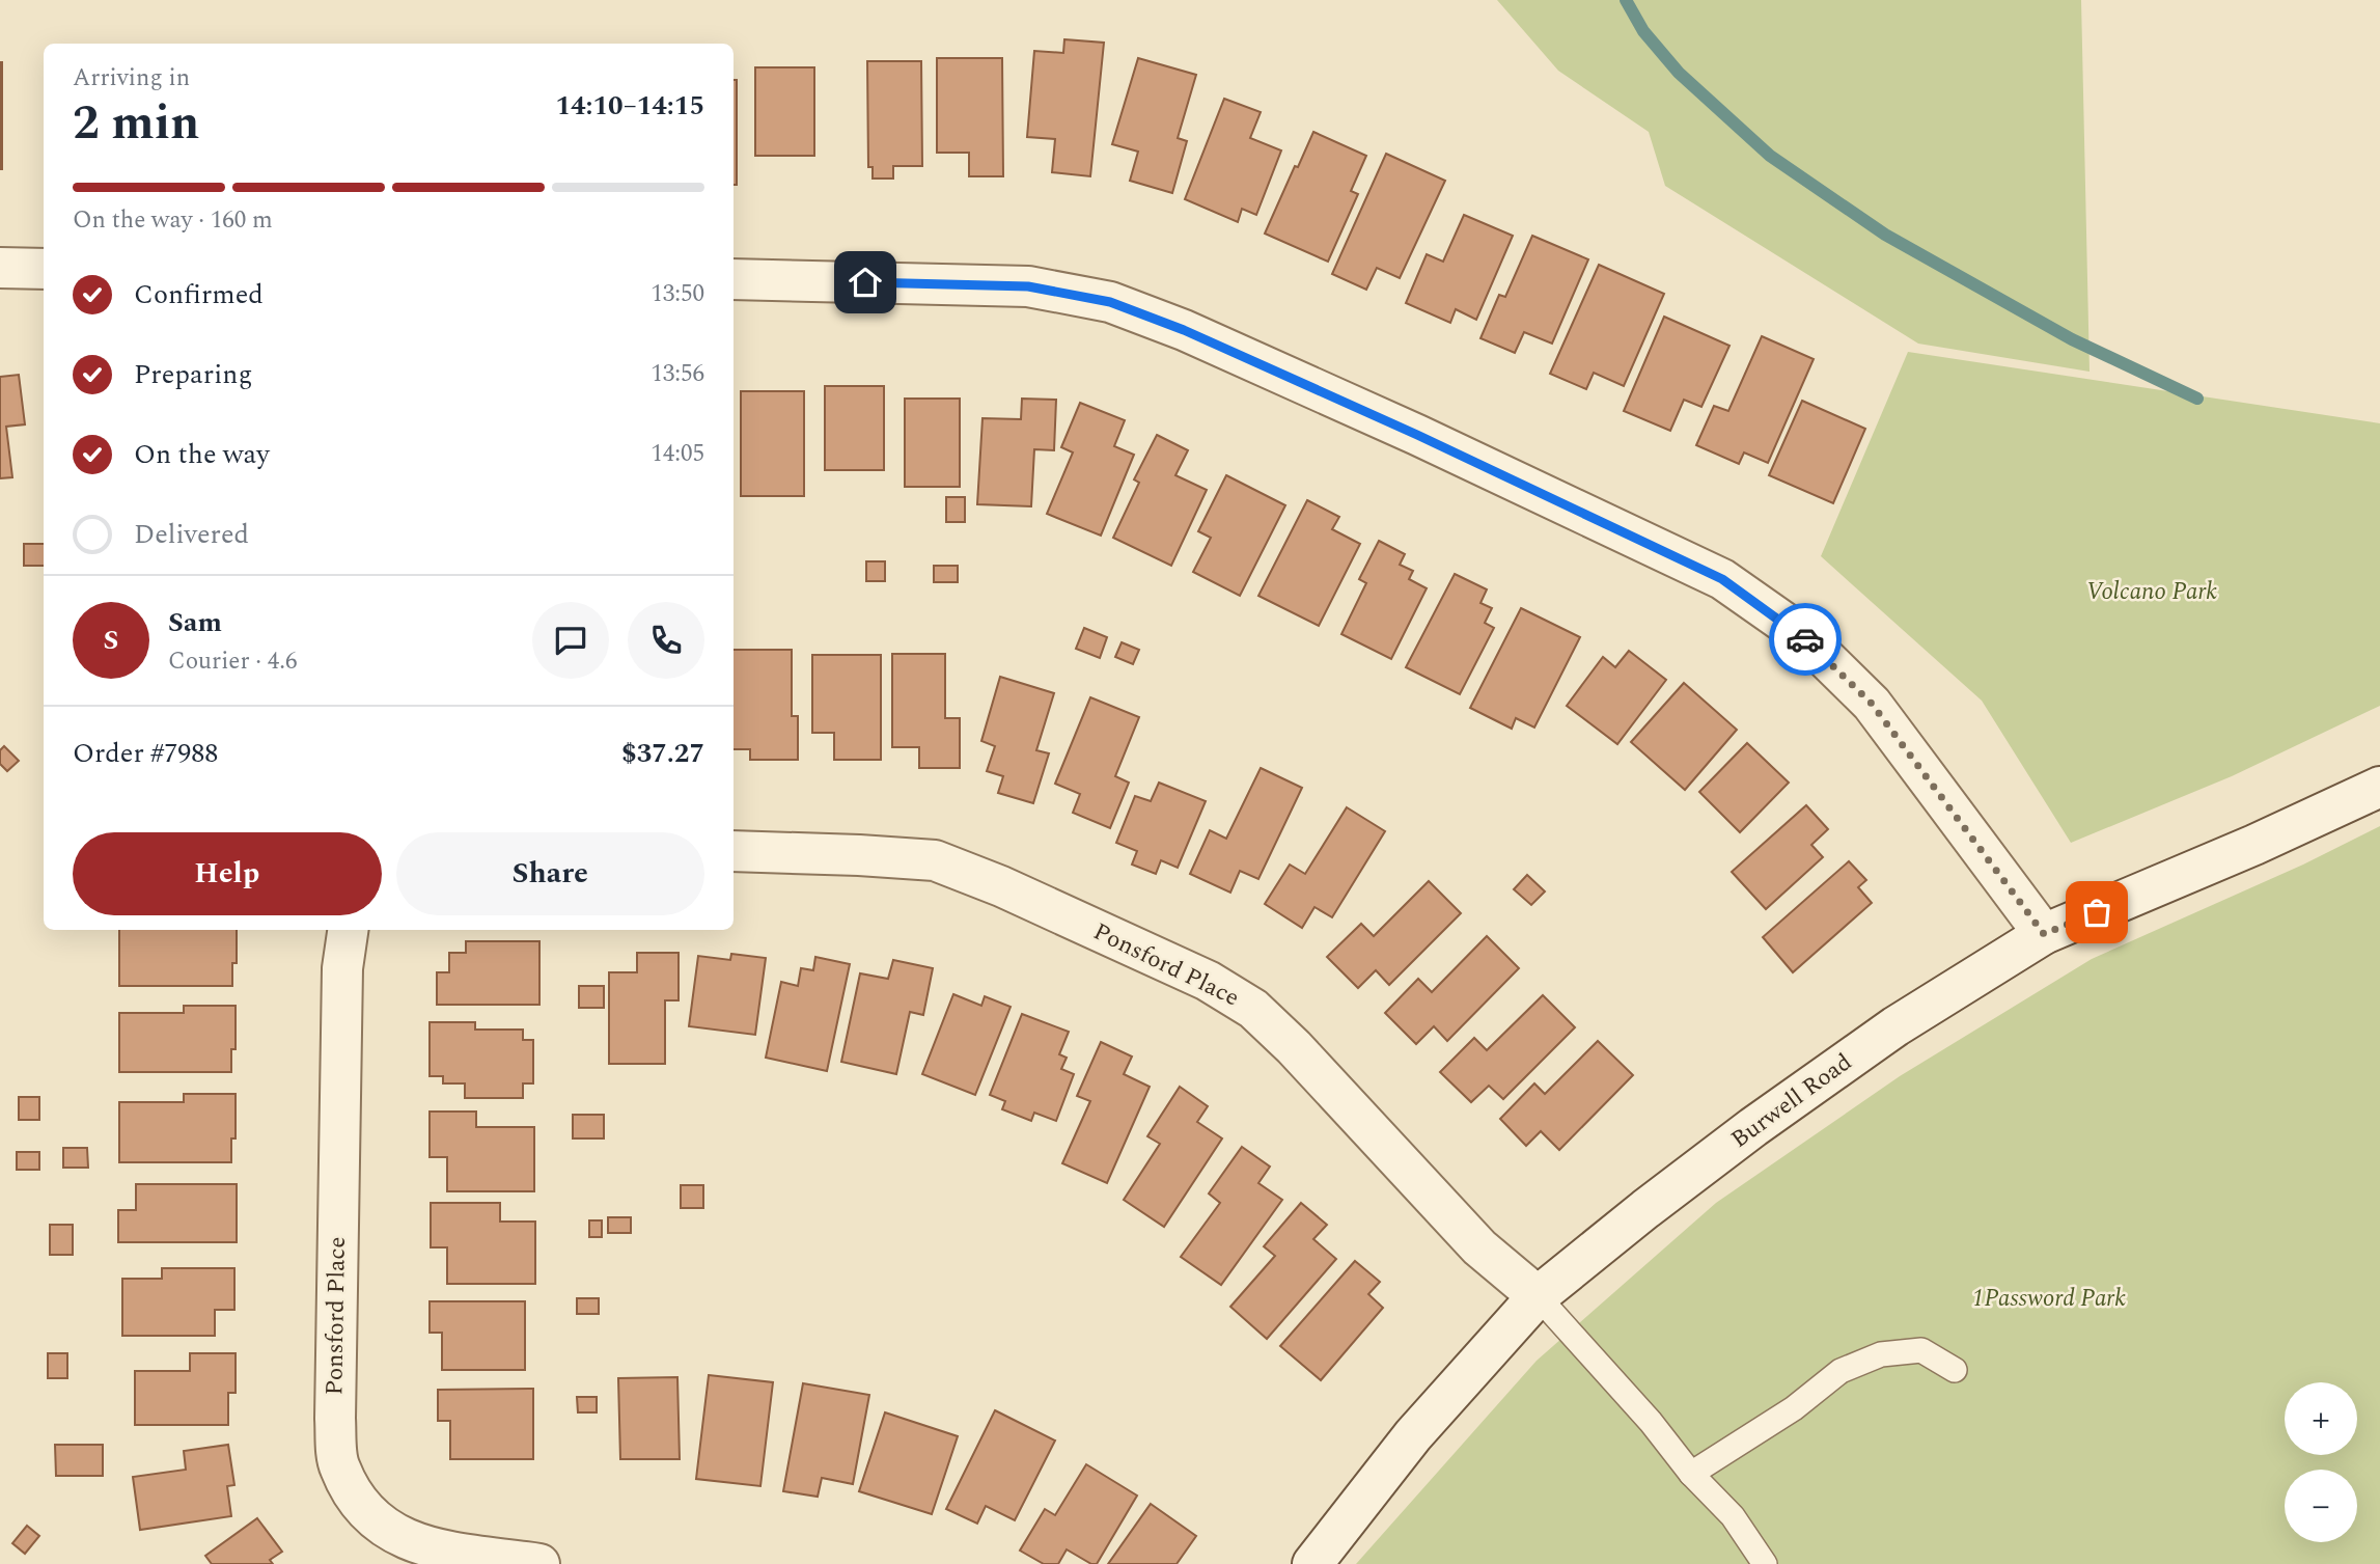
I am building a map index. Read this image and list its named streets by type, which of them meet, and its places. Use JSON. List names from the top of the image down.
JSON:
{
  "streets": {
    "street": ["Ponsford Place", "Burwell Road"]
  },
  "crossings": [
    ["Ponsford Place", "Burwell Road"]
  ],
  "parks": ["Volcano Park", "1Password Park"],
  "page": {
    "heading": ["2 min", "Arriving in", "14:10–14:15"],
    "panel": [
      "Sam",
      "Courier · 4.6",
      "Order #7988",
      "$37.27"
    ],
    "bar": "On the way · 160 m",
    "list": [
      ["Confirmed", "13:50"],
      ["Preparing", "13:56"],
      ["On the way", "14:05"],
      "Delivered"
    ],
    "round": "S",
    "buttons": ["Help", "Share"],
    "map_buttons": ["+", "−"]
  }
}
